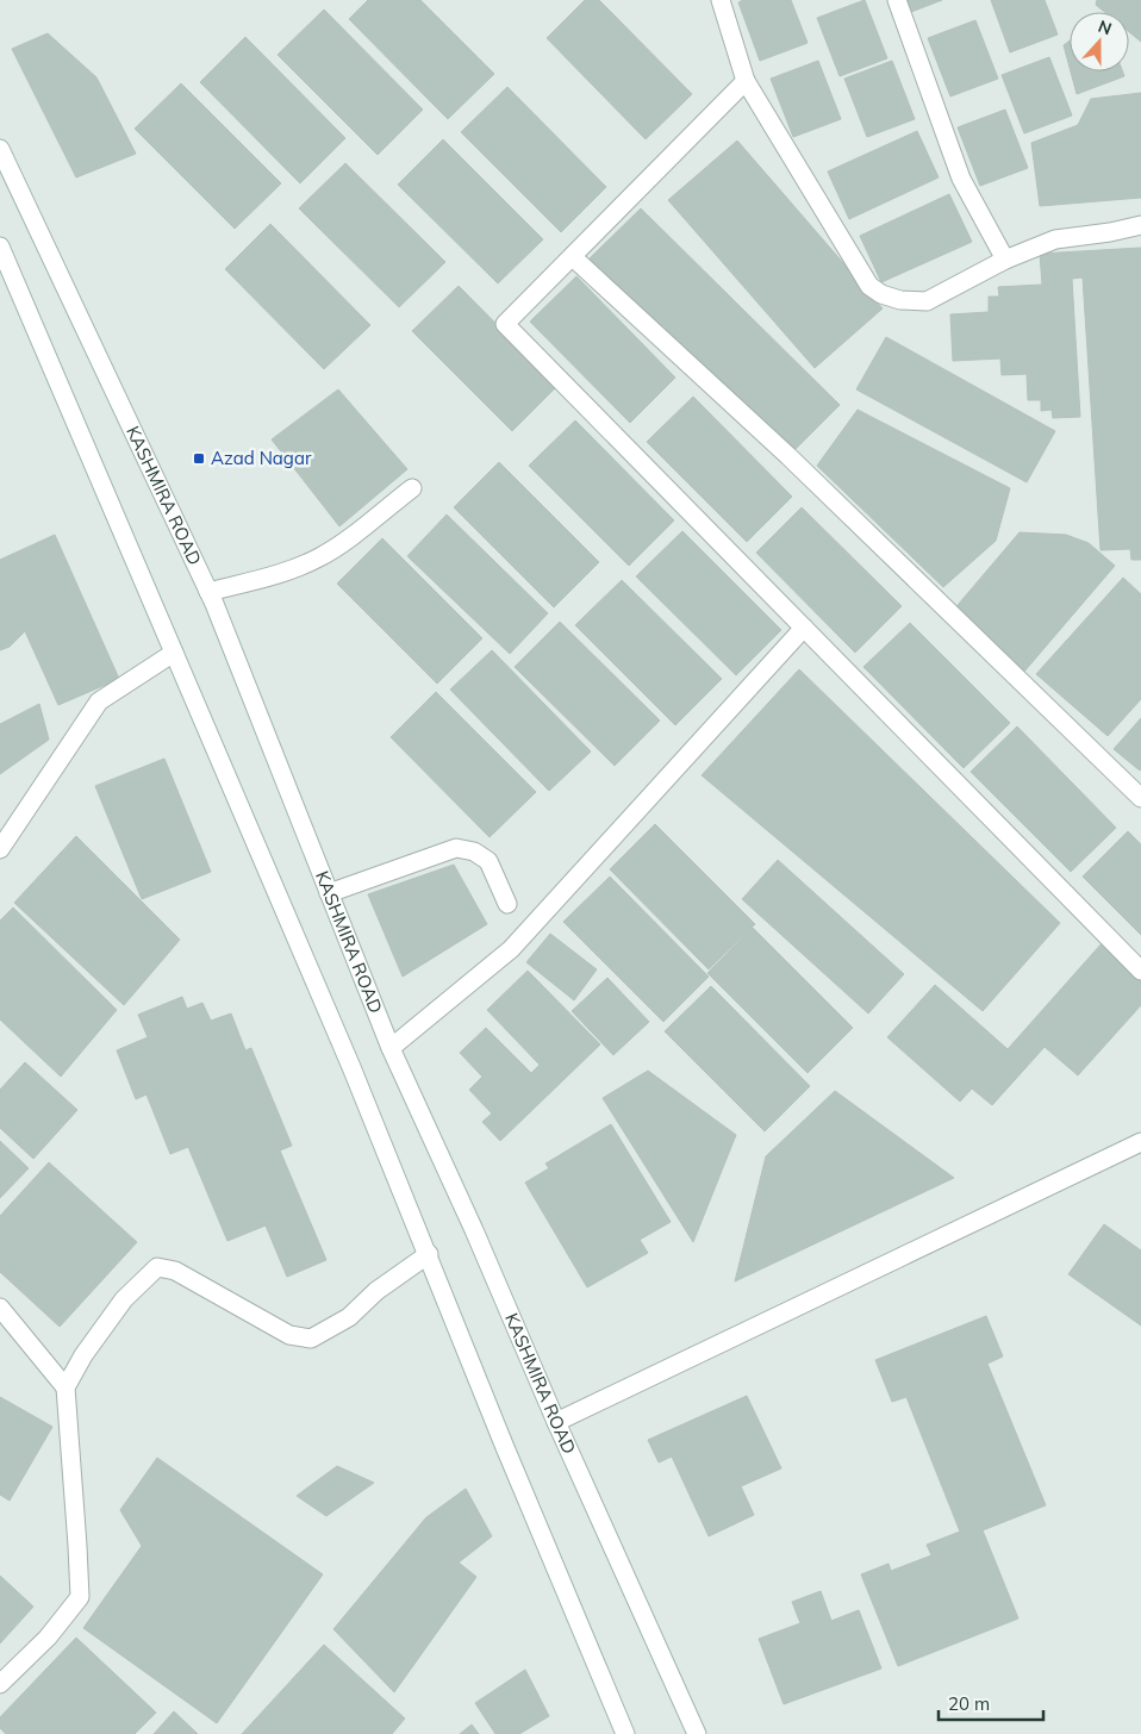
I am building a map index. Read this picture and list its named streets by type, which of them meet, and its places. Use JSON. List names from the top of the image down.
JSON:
{
  "streets": {
    "street": ["KASHMIRA ROAD"]
  },
  "places": {
    "transit": ["Azad Nagar"]
  },
  "scale_bar": "20 m",
  "north": "top"
}
